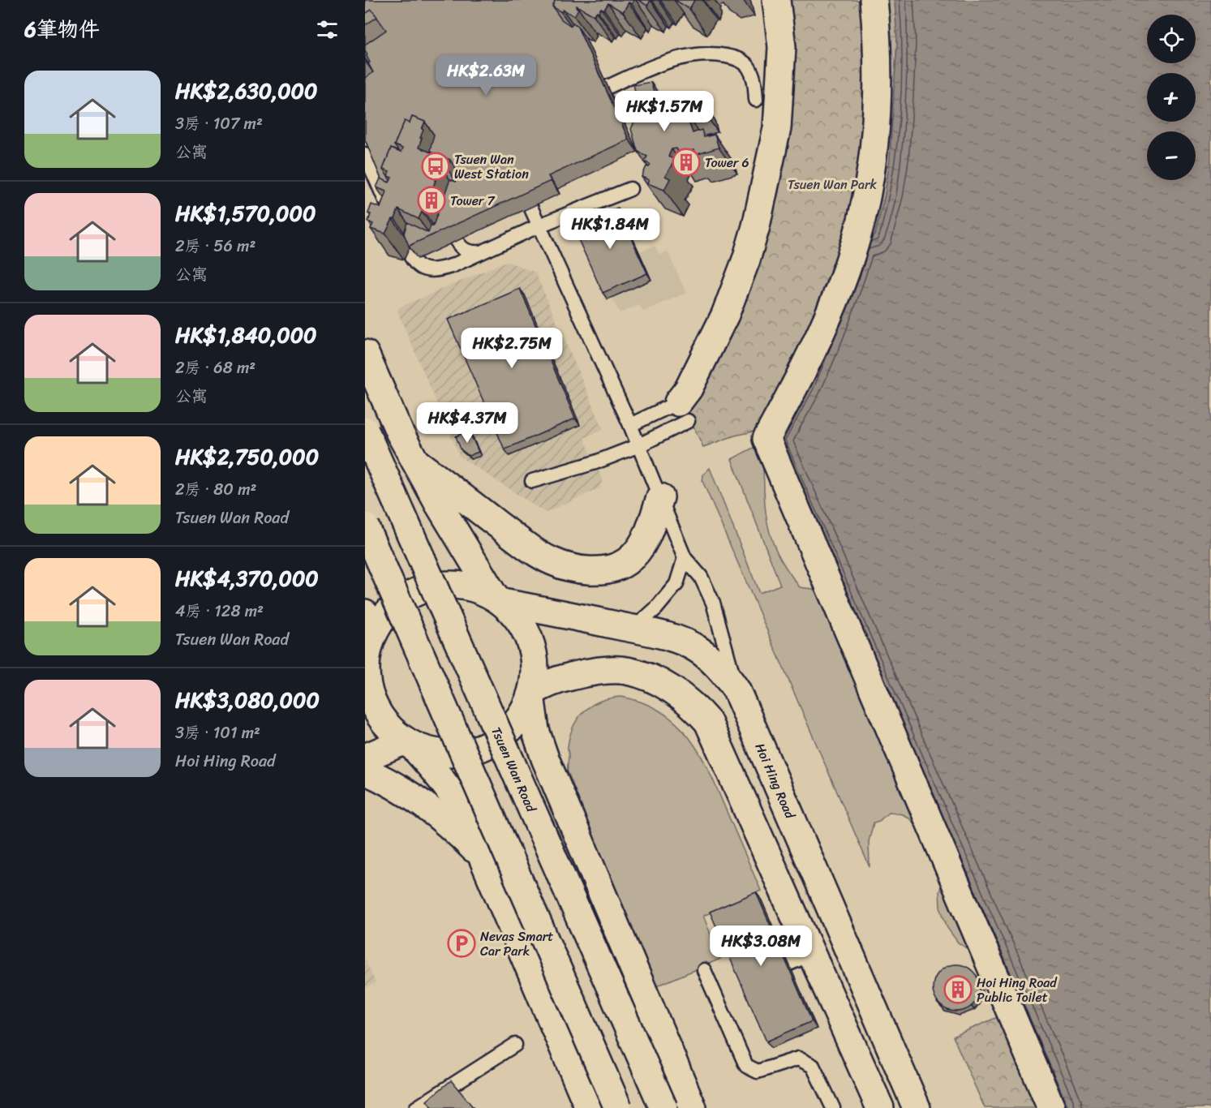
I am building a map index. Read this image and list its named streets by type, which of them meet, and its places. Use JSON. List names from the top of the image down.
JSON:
{
  "streets": {
    "main road": ["Tsuen Wan Road", "Hoi Hing Road"]
  },
  "parks": ["Tsuen Wan Park"],
  "places": {
    "building": ["Tower 6", "Tower 7", "Hoi Hing Road Public Toilet"],
    "bus stop": ["Tsuen Wan West Station"],
    "parking": ["Nevas Smart Car Park"]
  },
  "page": {
    "heading": "6筆物件",
    "map_buttons": ["+", "−"],
    "price": [
      "HK$2.63M",
      "HK$1.57M",
      "HK$1.84M",
      "HK$2.75M",
      "HK$4.37M",
      "HK$3.08M"
    ],
    "list": [
      {
        "name": "HK$2,630,000",
        "note": "3房 · 107 m² · 公寓"
      },
      {
        "name": "HK$1,570,000",
        "note": "2房 · 56 m² · 公寓"
      },
      {
        "name": "HK$1,840,000",
        "note": "2房 · 68 m² · 公寓"
      },
      {
        "name": "HK$2,750,000",
        "note": "2房 · 80 m² · Tsuen Wan Road"
      },
      {
        "name": "HK$4,370,000",
        "note": "4房 · 128 m² · Tsuen Wan Road"
      },
      {
        "name": "HK$3,080,000",
        "note": "3房 · 101 m² · Hoi Hing Road"
      }
    ]
  }
}
